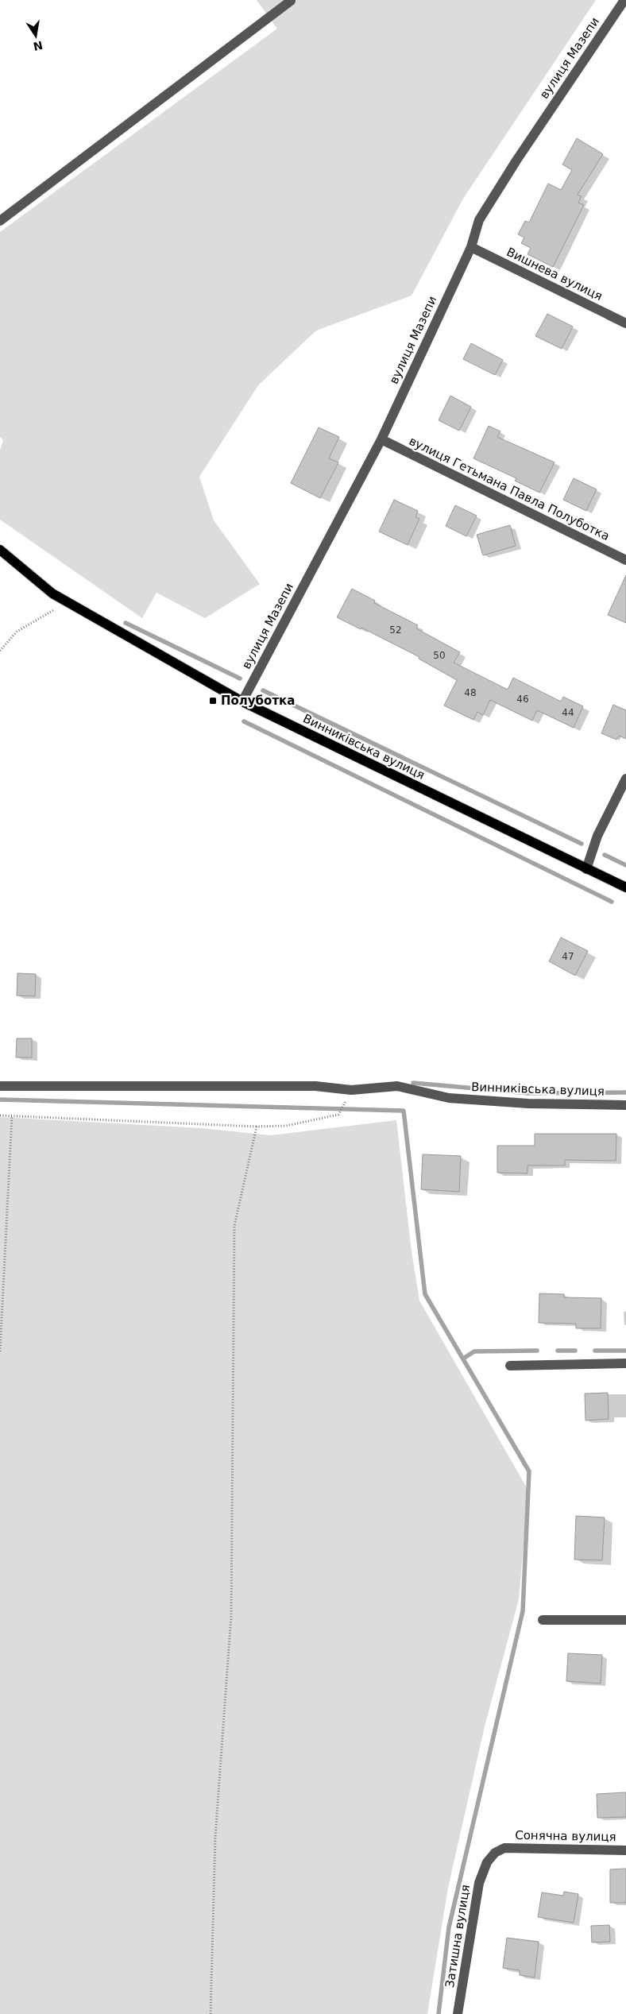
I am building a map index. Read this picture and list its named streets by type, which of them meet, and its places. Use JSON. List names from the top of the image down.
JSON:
{
  "streets": {
    "main road": ["Винниківська вулиця"],
    "street": [
      "вулиця Мазепи",
      "Вишнева вулиця",
      "вулиця Гетьмана Павла Полуботка",
      "Сонячна вулиця",
      "Затишна вулиця"
    ]
  },
  "crossings": [
    ["вулиця Мазепи", "Вишнева вулиця"],
    ["вулиця Мазепи", "вулиця Гетьмана Павла Полуботка"],
    ["вулиця Мазепи", "Винниківська вулиця"],
    ["Сонячна вулиця", "Затишна вулиця"]
  ],
  "places": {
    "transit": ["Полуботка"]
  },
  "house_numbers": [
    "52",
    "50",
    "48",
    "46",
    "44",
    "47"
  ],
  "north": "bottom"
}
